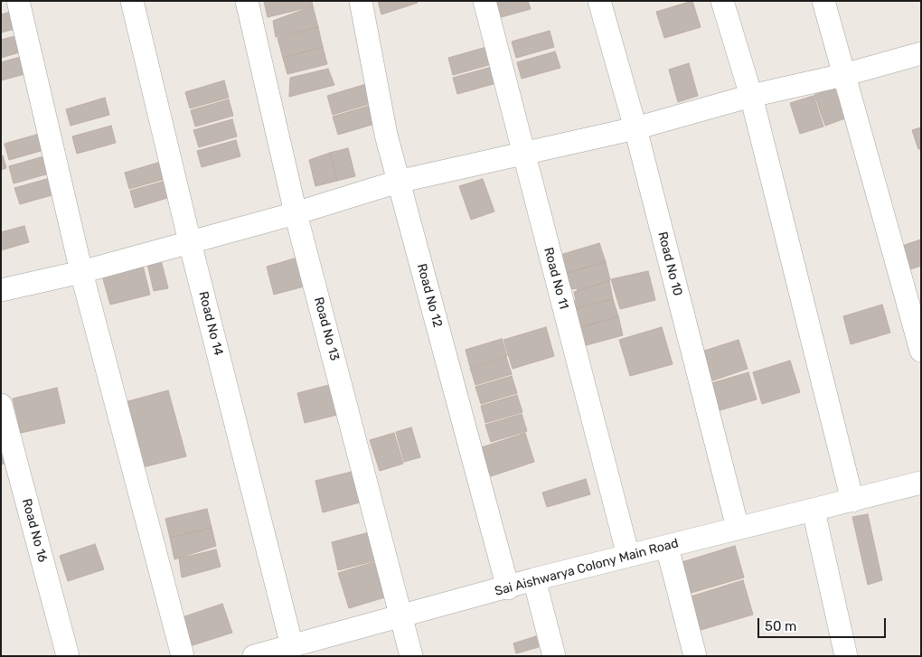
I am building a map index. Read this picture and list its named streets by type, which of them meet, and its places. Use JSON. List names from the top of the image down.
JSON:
{
  "streets": {
    "street": [
      "Road No 10",
      "Road No 11",
      "Road No 12",
      "Road No 14",
      "Road No 13",
      "Road No 16",
      "Sai Aishwarya Colony Main Road"
    ]
  },
  "crossings": [
    ["Road No 10", "Sai Aishwarya Colony Main Road"],
    ["Road No 11", "Sai Aishwarya Colony Main Road"],
    ["Road No 12", "Sai Aishwarya Colony Main Road"],
    ["Road No 14", "Sai Aishwarya Colony Main Road"],
    ["Road No 13", "Sai Aishwarya Colony Main Road"]
  ],
  "scale_bar": "50 m"
}
